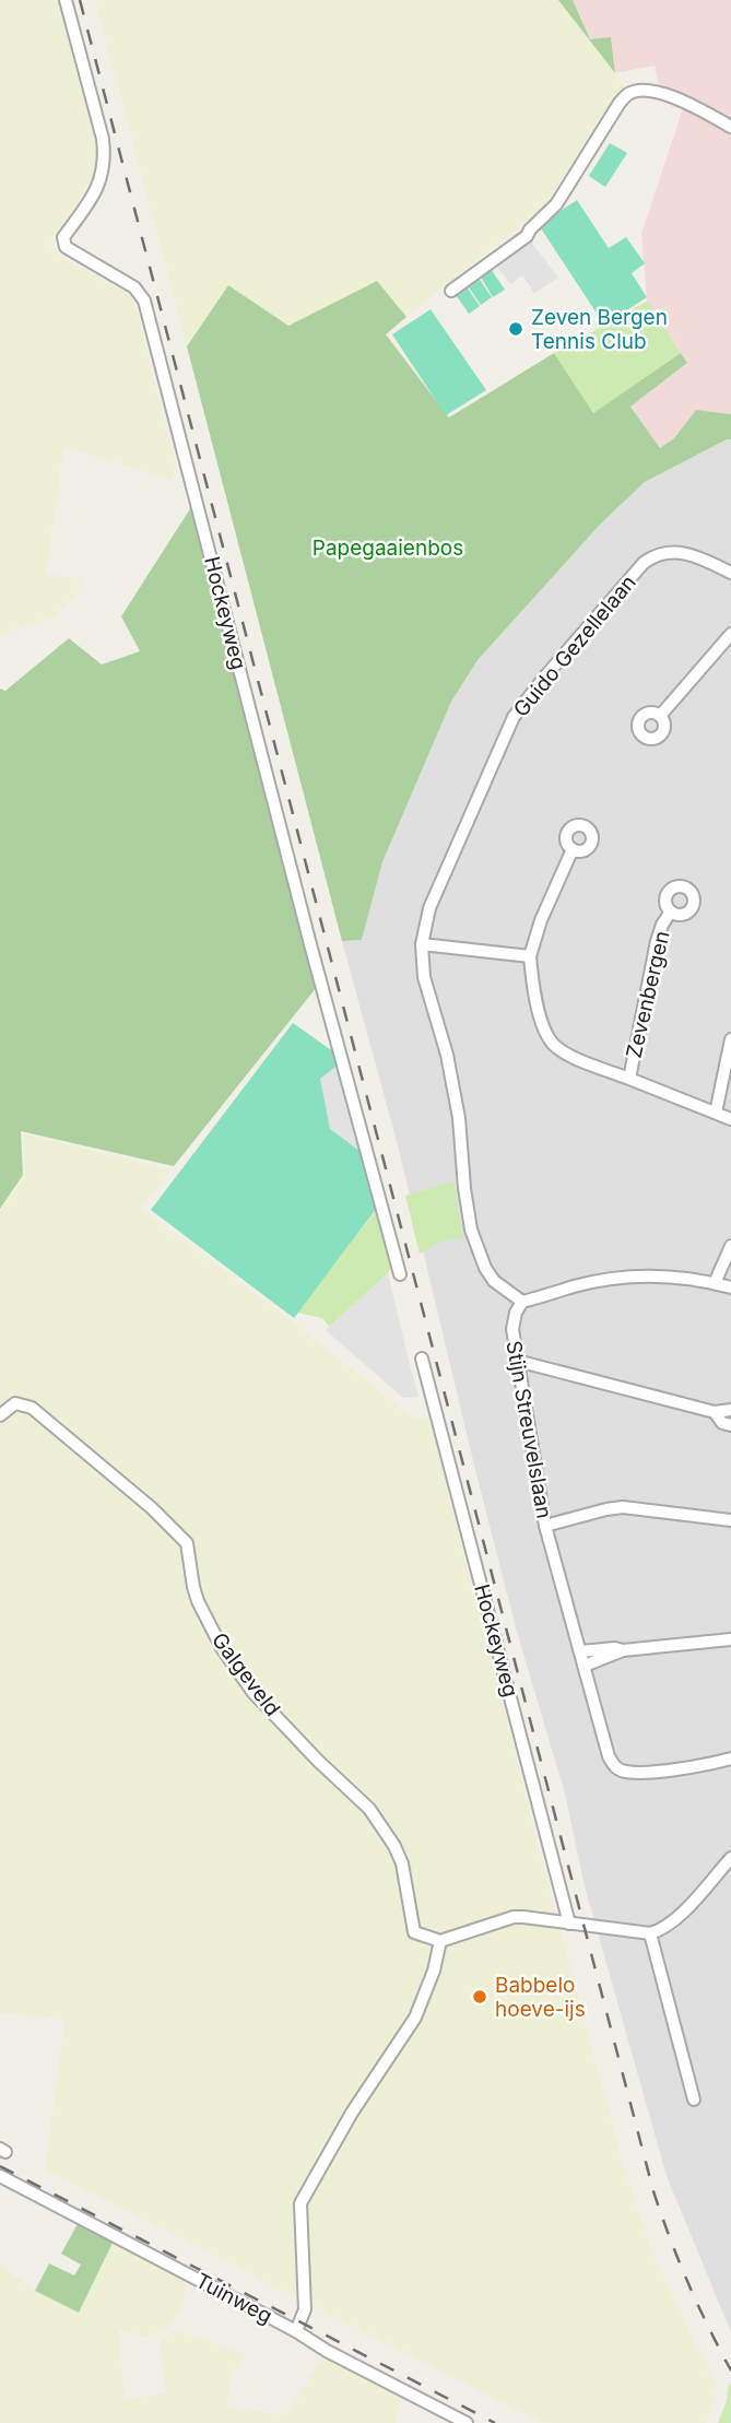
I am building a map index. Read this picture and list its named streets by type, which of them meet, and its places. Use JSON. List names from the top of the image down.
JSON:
{
  "streets": {
    "street": [
      "Hockeyweg",
      "Guido Gezellelaan",
      "Zevenbergen",
      "Stijn Streuvelslaan",
      "Galgeveld",
      "Tuinweg"
    ]
  },
  "parks": ["Papegaaienbos"],
  "places": ["Zeven Bergen Tennis Club", "Babbelo hoeve-ijs"]
}
